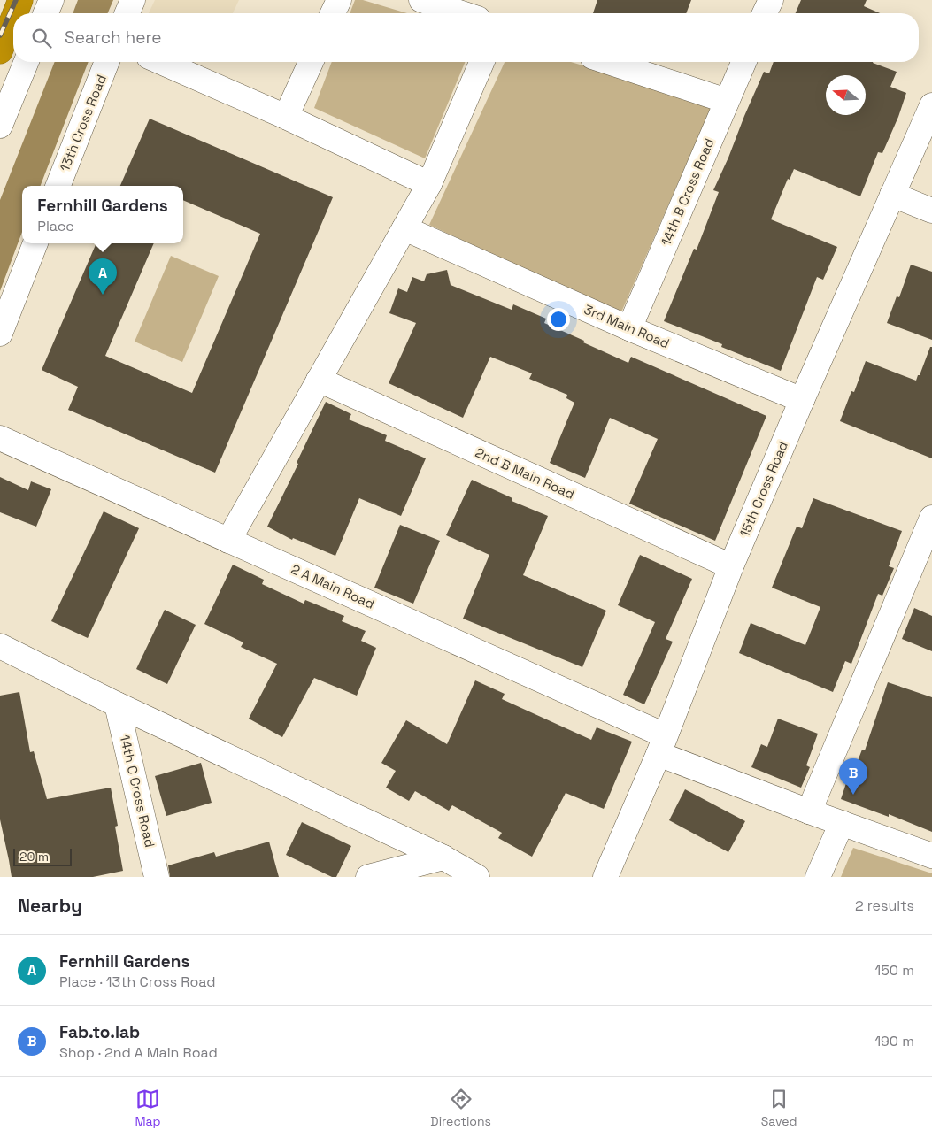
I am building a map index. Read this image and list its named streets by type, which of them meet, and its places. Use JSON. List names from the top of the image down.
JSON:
{
  "streets": {
    "street": [
      "13th Cross Road",
      "14th B Cross Road",
      "3rd Main Road",
      "2nd B Main Road",
      "15th Cross Road",
      "2 A Main Road",
      "14th C Cross Road"
    ]
  },
  "crossings": [
    ["14th B Cross Road", "3rd Main Road"],
    ["3rd Main Road", "15th Cross Road"],
    ["2nd B Main Road", "15th Cross Road"],
    ["15th Cross Road", "2 A Main Road"]
  ],
  "scale_bar": "20 m",
  "north": "left",
  "page": {
    "search": "Search here",
    "popup": ["Fernhill Gardens", "Place"],
    "pins": ["A", "B"],
    "scale": "20 m",
    "heading": ["Nearby", "2 results"],
    "list": [
      {
        "mark": "A",
        "name": "Fernhill Gardens",
        "note": "Place · 13th Cross Road",
        "value": "150 m"
      },
      {
        "mark": "B",
        "name": "Fab.to.lab",
        "note": "Shop · 2nd A Main Road",
        "value": "190 m"
      }
    ],
    "nav": ["Map", "Directions", "Saved"]
  }
}
